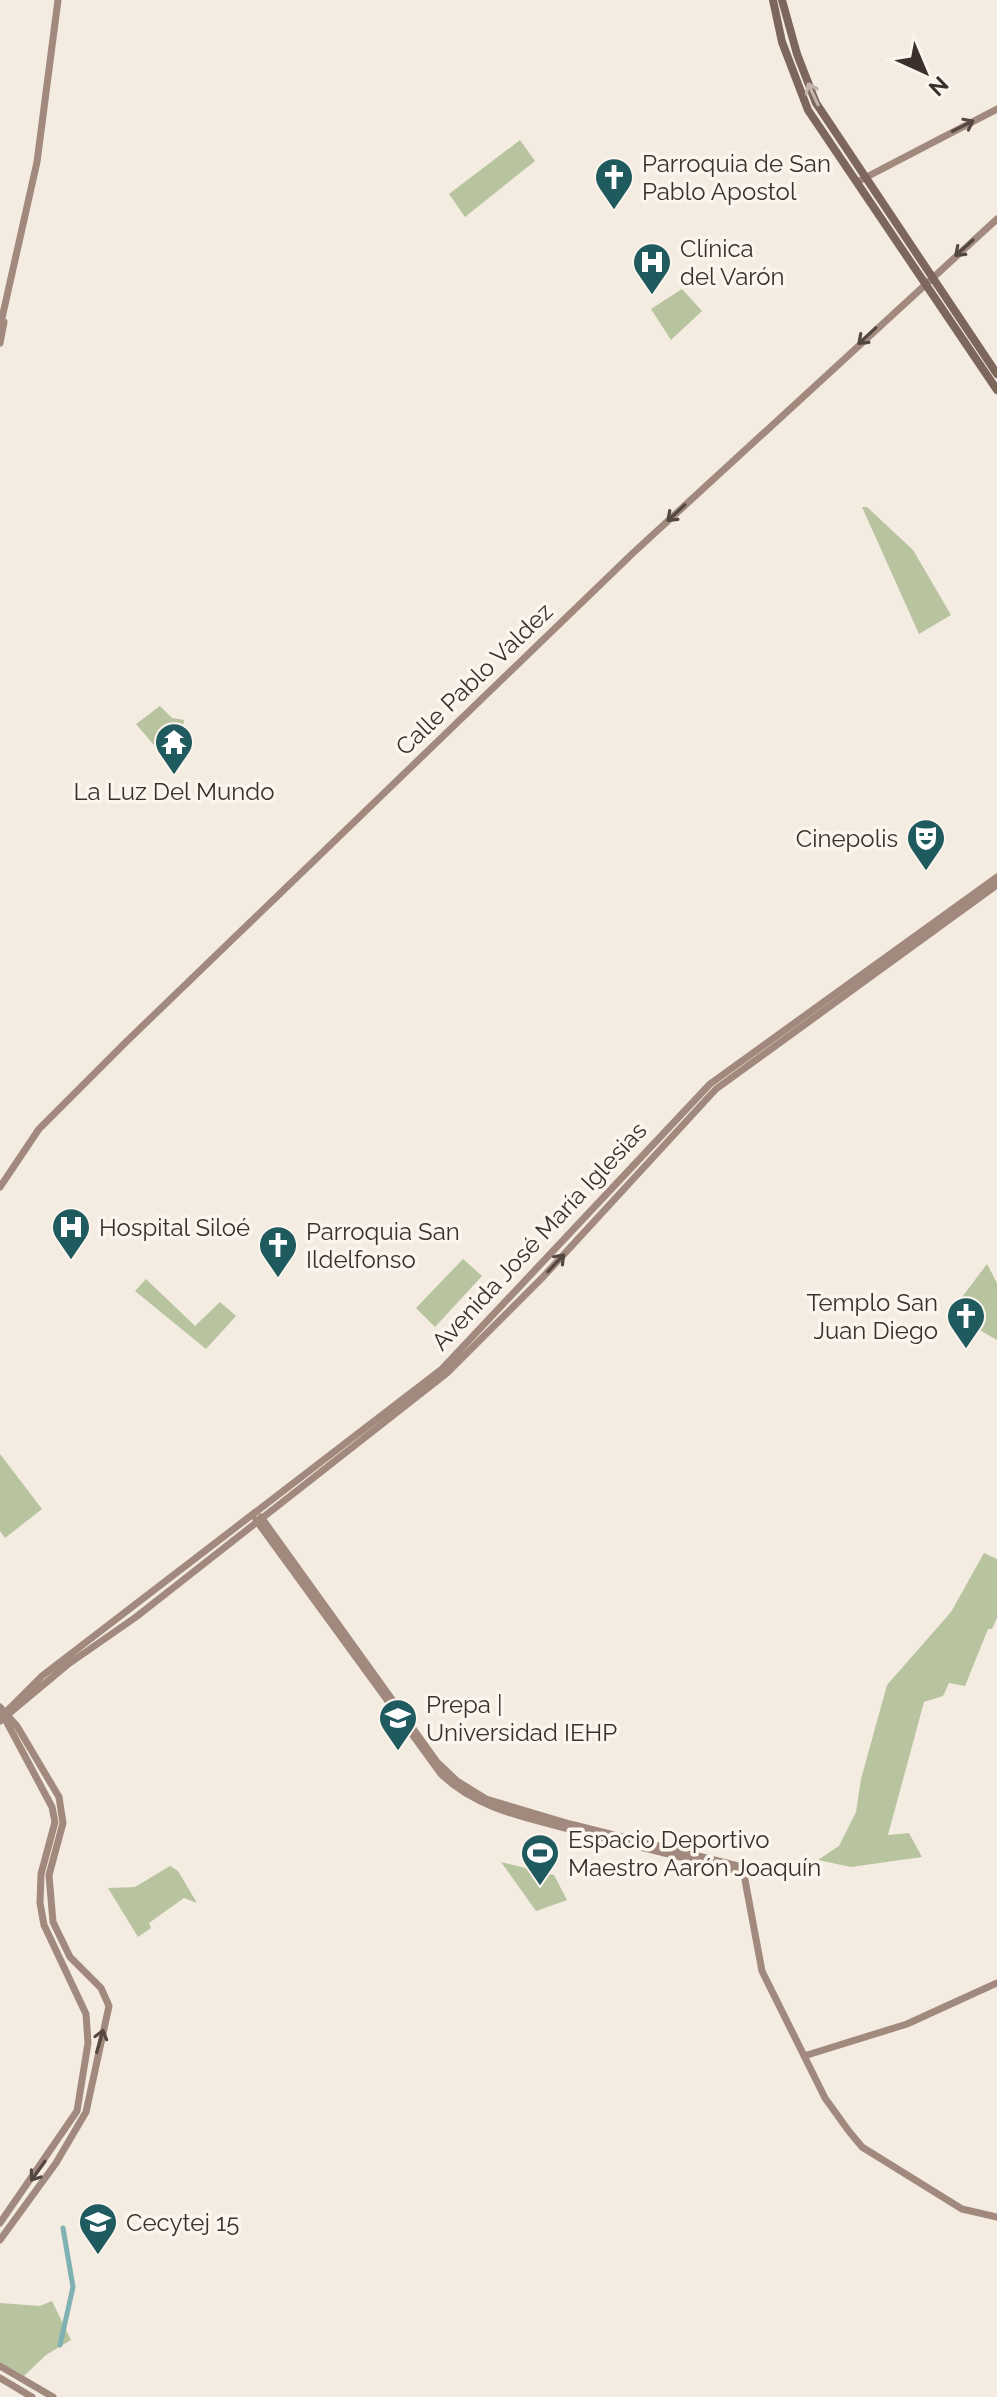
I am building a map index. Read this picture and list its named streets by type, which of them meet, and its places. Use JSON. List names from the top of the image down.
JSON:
{
  "streets": {
    "street": ["Calle Pablo Valdez", "Avenida José María Iglesias"]
  },
  "one_way": ["Calle Pablo Valdez"],
  "places": {
    "church": ["Parroquia de San Pablo Apostol", "Parroquia San Ildelfonso", "Templo San Juan Diego"],
    "hospital": ["Clínica del Varón", "Hospital Siloé"],
    "temple": ["La Luz Del Mundo"],
    "theatre": ["Cinepolis"],
    "school or university": ["Prepa | Universidad IEHP", "Cecytej 15"],
    "sports": ["Espacio Deportivo Maestro Aarón Joaquín"]
  },
  "north": "bottom right"
}
